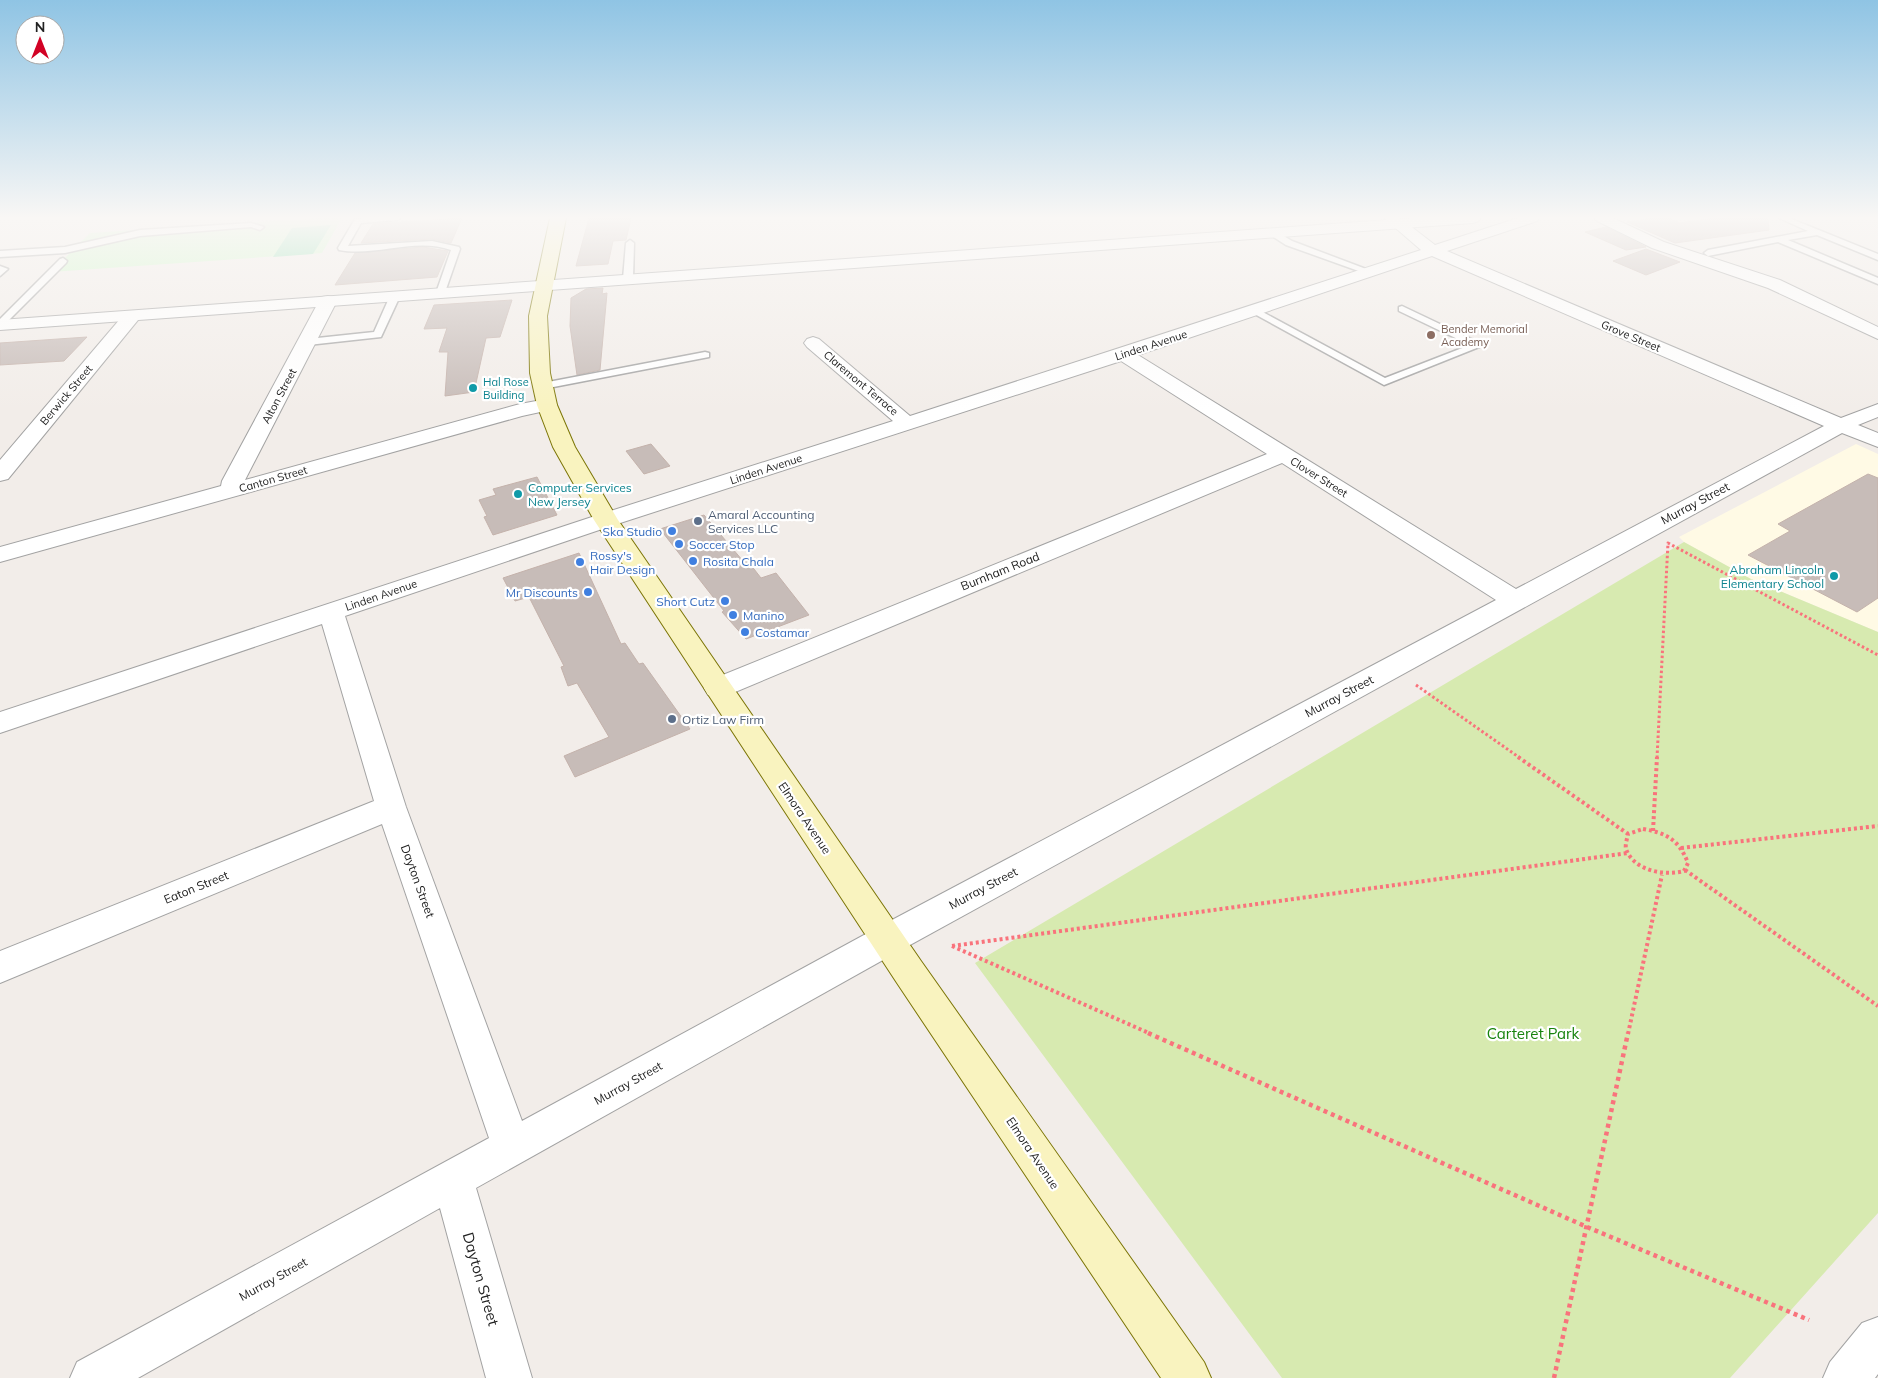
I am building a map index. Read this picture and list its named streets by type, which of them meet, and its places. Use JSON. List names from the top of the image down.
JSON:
{
  "streets": {
    "main road": ["Elmora Avenue"],
    "street": [
      "Grove Street",
      "Linden Avenue",
      "Claremont Terrace",
      "Berwick Street",
      "Alton Street",
      "Clover Street",
      "Canton Street",
      "Murray Street",
      "Burnham Road",
      "Dayton Street",
      "Eaton Street"
    ]
  },
  "crossings": [
    ["Grove Street", "Murray Street"],
    ["Linden Avenue", "Claremont Terrace"],
    ["Linden Avenue", "Clover Street"],
    ["Linden Avenue", "Elmora Avenue"],
    ["Linden Avenue", "Dayton Street"],
    ["Alton Street", "Canton Street"],
    ["Clover Street", "Murray Street"],
    ["Clover Street", "Burnham Road"],
    ["Canton Street", "Elmora Avenue"],
    ["Murray Street", "Elmora Avenue"],
    ["Murray Street", "Dayton Street"],
    ["Burnham Road", "Elmora Avenue"],
    ["Dayton Street", "Eaton Street"]
  ],
  "parks": ["Carteret Park"],
  "places": [
    "Bender Memorial Academy",
    "Hal Rose Building",
    "Computer Services New Jersey",
    "Amaral Accounting Services LLC",
    "Ska Studio",
    "Soccer Stop",
    "Rosita Chala",
    "Rossy's Hair Design",
    "Abraham Lincoln Elementary School",
    "Mr Discounts",
    "Short Cutz",
    "Manino",
    "Costamar",
    "Ortiz Law Firm"
  ],
  "north": "top"
}
